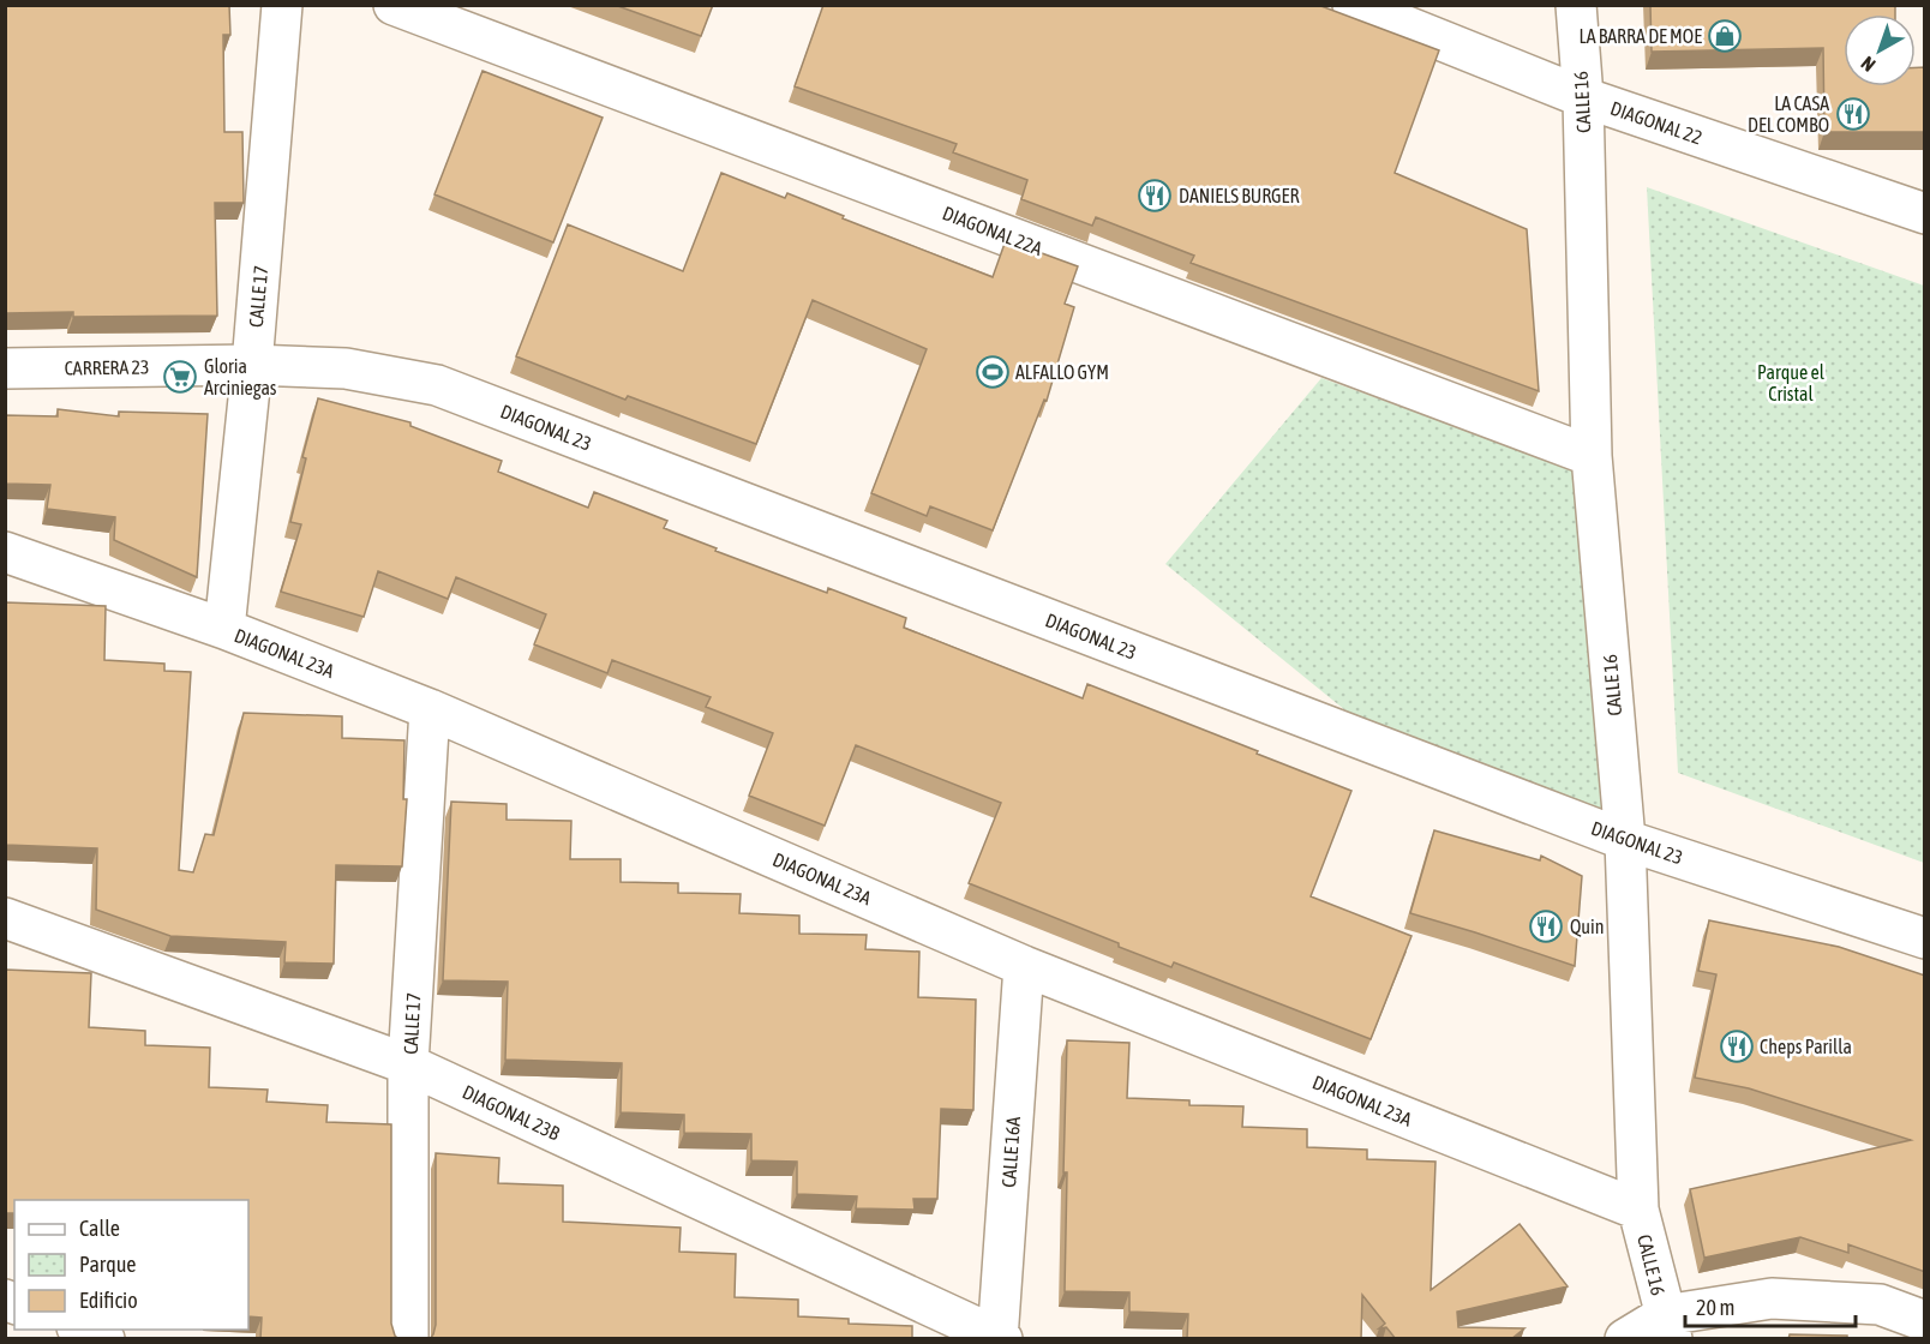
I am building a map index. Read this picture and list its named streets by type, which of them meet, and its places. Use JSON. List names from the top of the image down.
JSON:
{
  "streets": {
    "street": [
      "CALLE 16",
      "DIAGONAL 22",
      "DIAGONAL 22A",
      "CALLE 17",
      "CARRERA 23",
      "DIAGONAL 23",
      "DIAGONAL 23A",
      "DIAGONAL 23B",
      "CALLE 16A"
    ]
  },
  "crossings": [
    ["CALLE 16", "DIAGONAL 22"],
    ["CALLE 16", "DIAGONAL 22A"],
    ["CALLE 16", "DIAGONAL 23"],
    ["CALLE 16", "DIAGONAL 23A"],
    ["CALLE 17", "CARRERA 23"],
    ["CALLE 17", "DIAGONAL 23"],
    ["CALLE 17", "DIAGONAL 23A"],
    ["CALLE 17", "DIAGONAL 23B"],
    ["CARRERA 23", "DIAGONAL 23"],
    ["DIAGONAL 23A", "CALLE 16A"],
    ["DIAGONAL 23B", "CALLE 16A"]
  ],
  "parks": ["Parque el Cristal"],
  "places": {
    "shop": ["LA BARRA DE MOE"],
    "restaurant": [
      "LA CASA DEL COMBO",
      "DANIELS BURGER",
      "Quin",
      "Cheps Parilla"
    ],
    "sports": ["ALFALLO GYM"],
    "supermarket": ["Gloria Arciniegas"]
  },
  "legend": ["Calle", "Parque", "Edificio"],
  "scale_bar": "20 m",
  "north": "bottom left"
}
